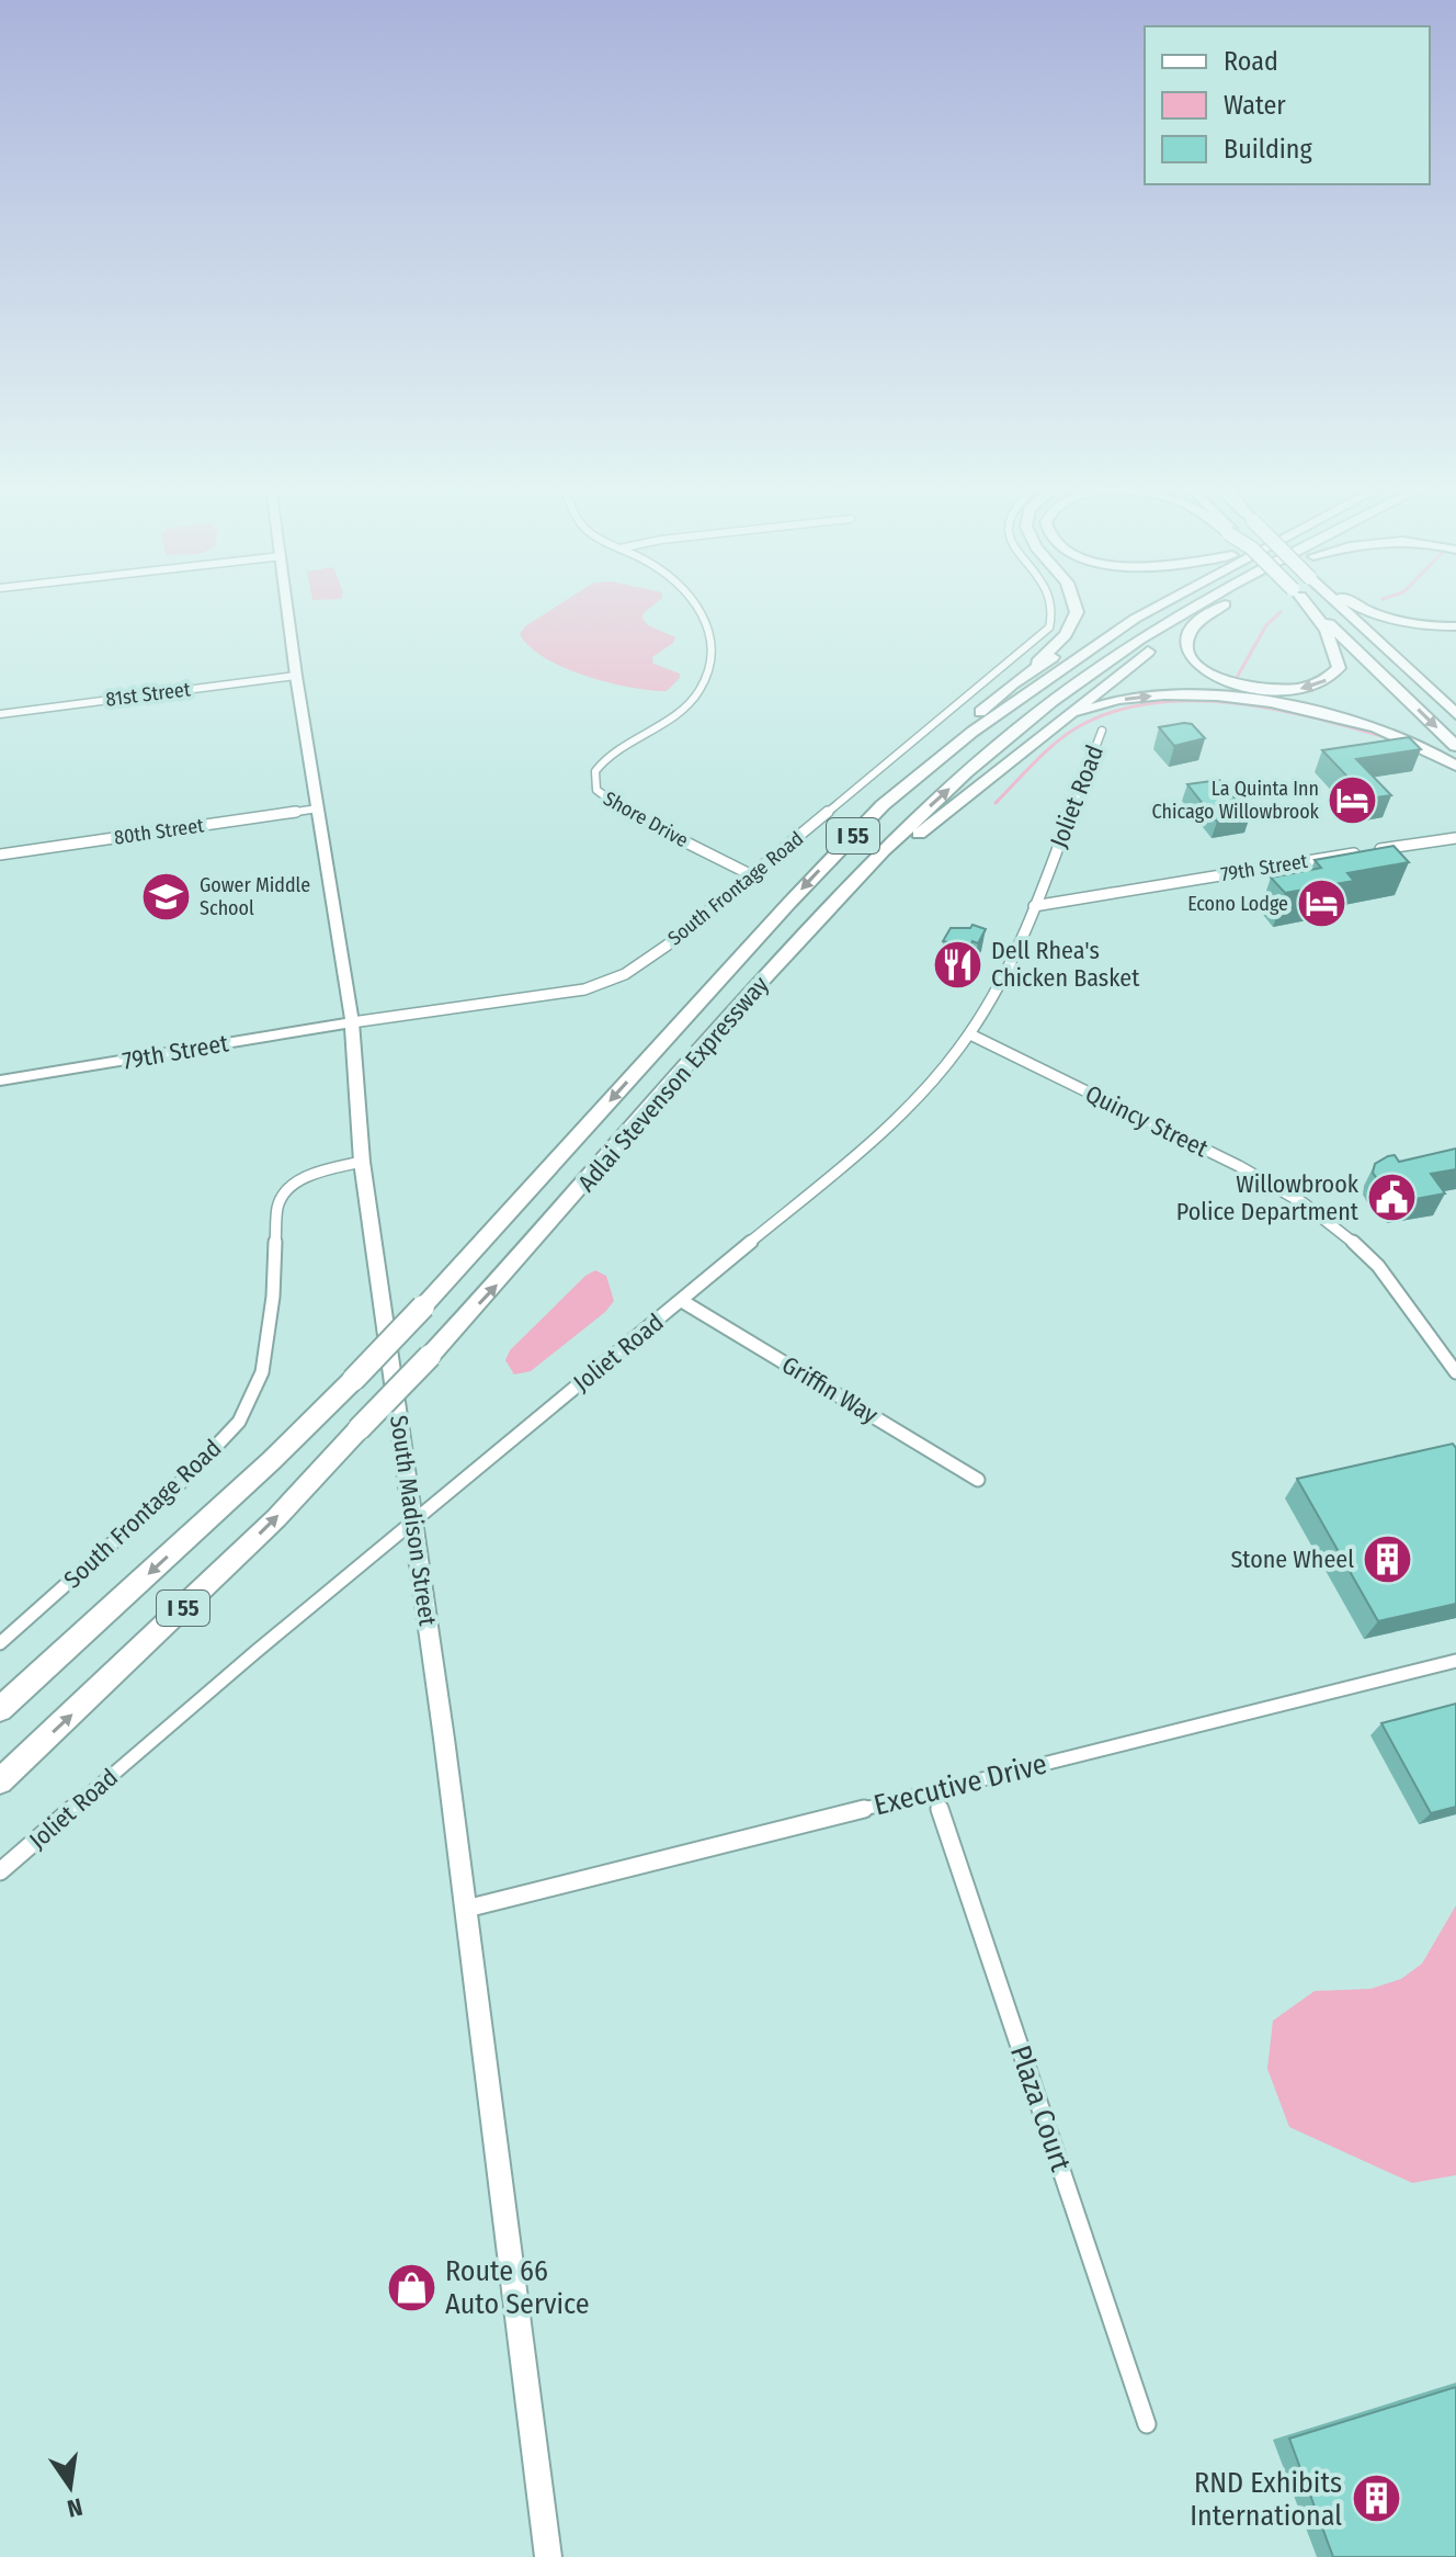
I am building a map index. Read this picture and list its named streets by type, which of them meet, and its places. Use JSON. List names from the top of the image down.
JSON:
{
  "streets": {
    "highway": ["I 55", "Adlai Stevenson Expressway"],
    "street": [
      "81st Street",
      "Joliet Road",
      "Shore Drive",
      "80th Street",
      "79th Street",
      "South Frontage Road",
      "Quincy Street",
      "Griffin Way",
      "South Madison Street",
      "Executive Drive",
      "Plaza Court"
    ]
  },
  "crossings": [
    ["81st Street", "South Madison Street"],
    ["Joliet Road", "79th Street"],
    ["Joliet Road", "Quincy Street"],
    ["Joliet Road", "Griffin Way"],
    ["Joliet Road", "South Madison Street"],
    ["Shore Drive", "South Frontage Road"],
    ["80th Street", "South Madison Street"],
    ["79th Street", "South Frontage Road"],
    ["79th Street", "South Madison Street"],
    ["South Frontage Road", "South Madison Street"],
    ["South Madison Street", "Executive Drive"],
    ["Executive Drive", "Plaza Court"]
  ],
  "places": {
    "hotel": ["La Quinta Inn Chicago Willowbrook", "Econo Lodge"],
    "school or university": ["Gower Middle School"],
    "restaurant": ["Dell Rhea's Chicken Basket"],
    "public building": ["Willowbrook Police Department"],
    "building": ["Stone Wheel", "RND Exhibits International"],
    "shop": ["Route 66 Auto Service"]
  },
  "legend": ["Road", "Water", "Building"],
  "north": "bottom"
}
